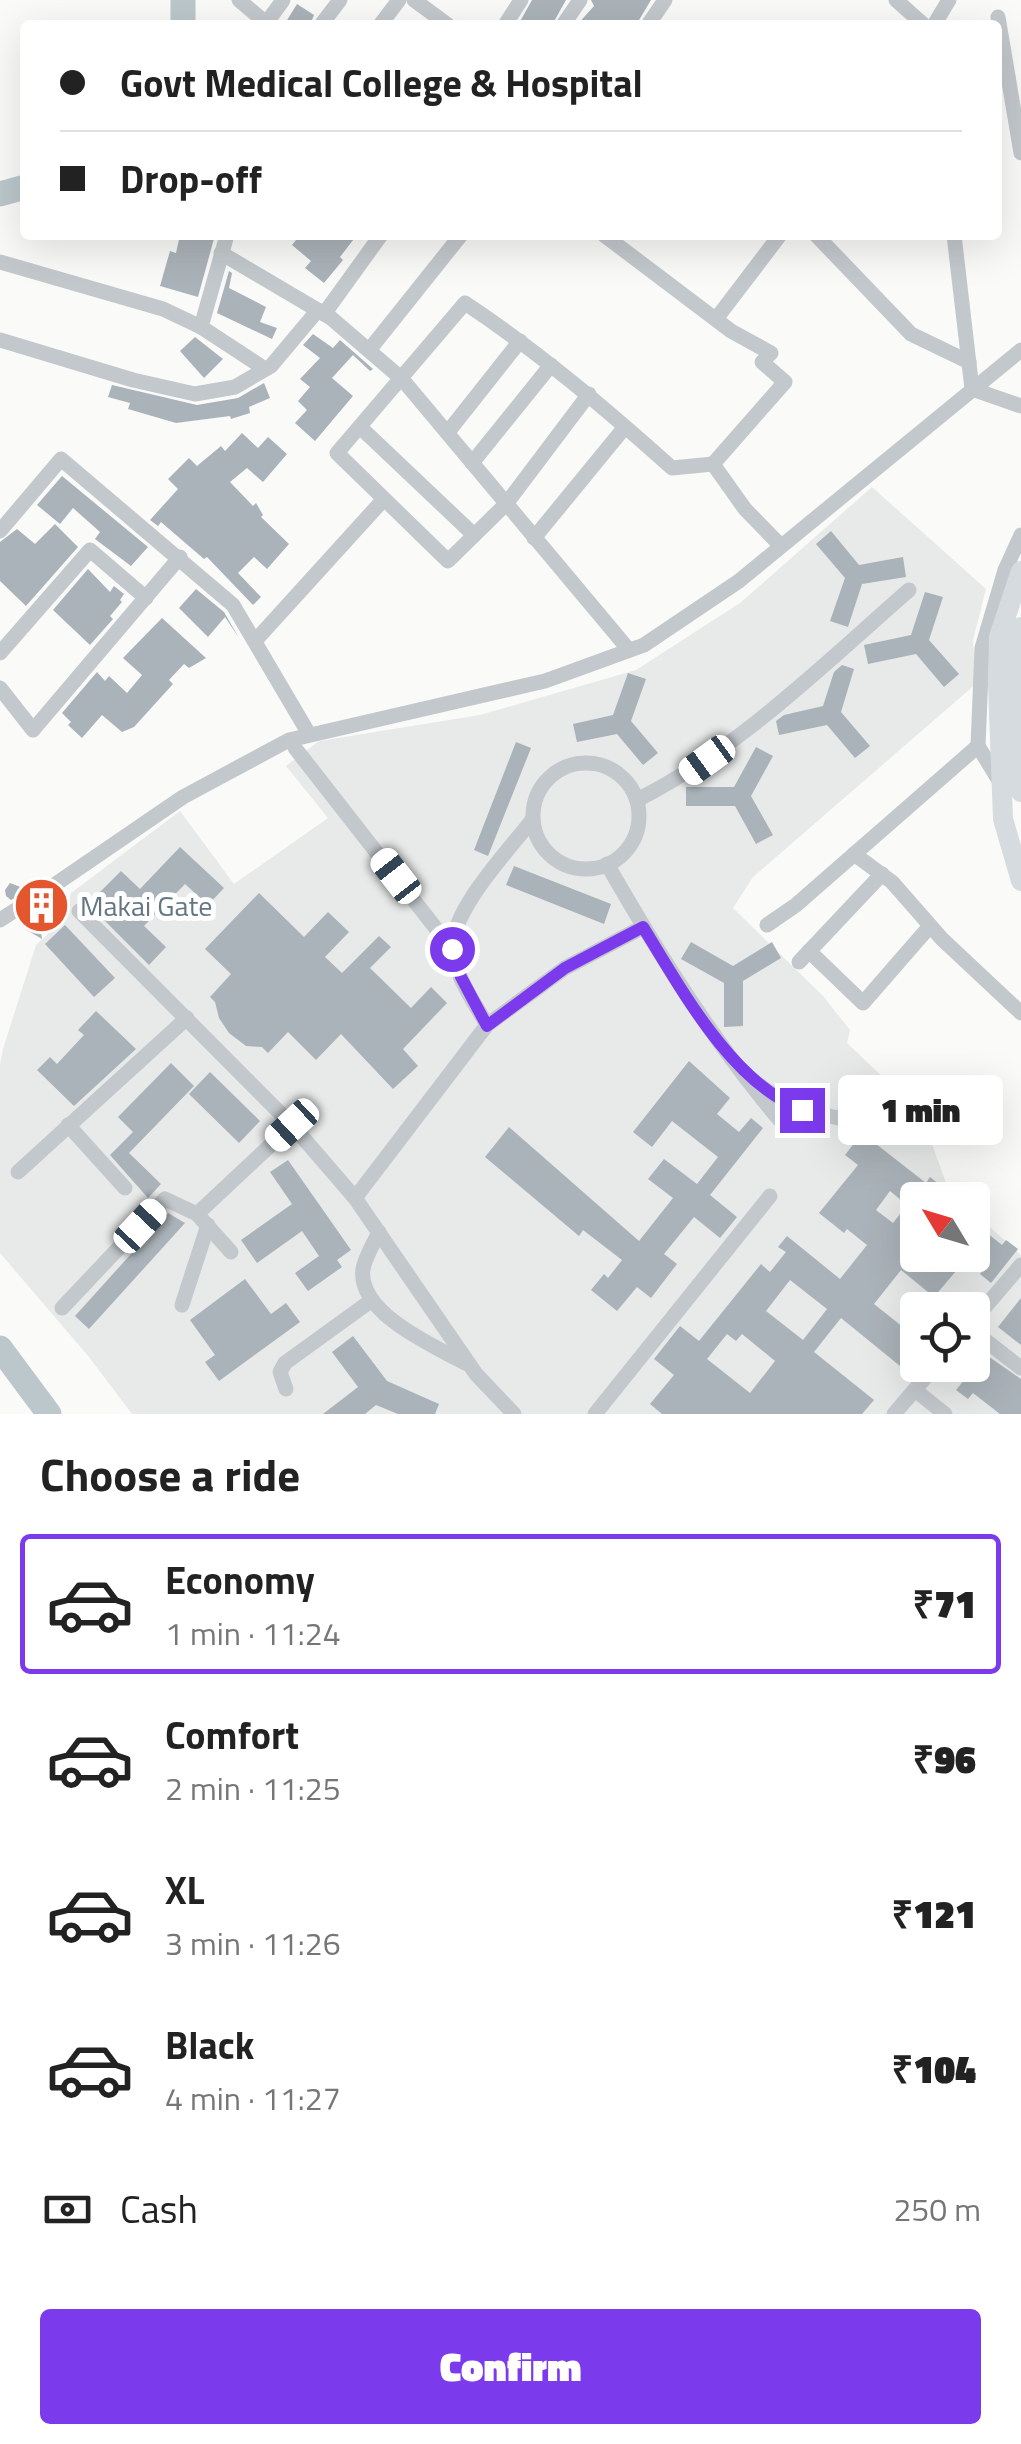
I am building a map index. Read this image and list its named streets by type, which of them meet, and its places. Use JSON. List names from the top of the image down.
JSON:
{
  "places": {
    "building": ["Makai Gate"]
  },
  "north": "top left",
  "page": {
    "banner": ["Govt Medical College & Hospital", "Drop-off"],
    "bubble": "1 min",
    "heading": "Choose a ride",
    "list": [
      {
        "name": "Economy",
        "note": "1 min · 11:24",
        "value": "₹71"
      },
      {
        "name": "Comfort",
        "note": "2 min · 11:25",
        "value": "₹96"
      },
      {
        "name": "XL",
        "note": "3 min · 11:26",
        "value": "₹121"
      },
      {
        "name": "Black",
        "note": "4 min · 11:27",
        "value": "₹104"
      }
    ],
    "pay": ["Cash", "250 m"],
    "buttons": "Confirm"
  }
}
